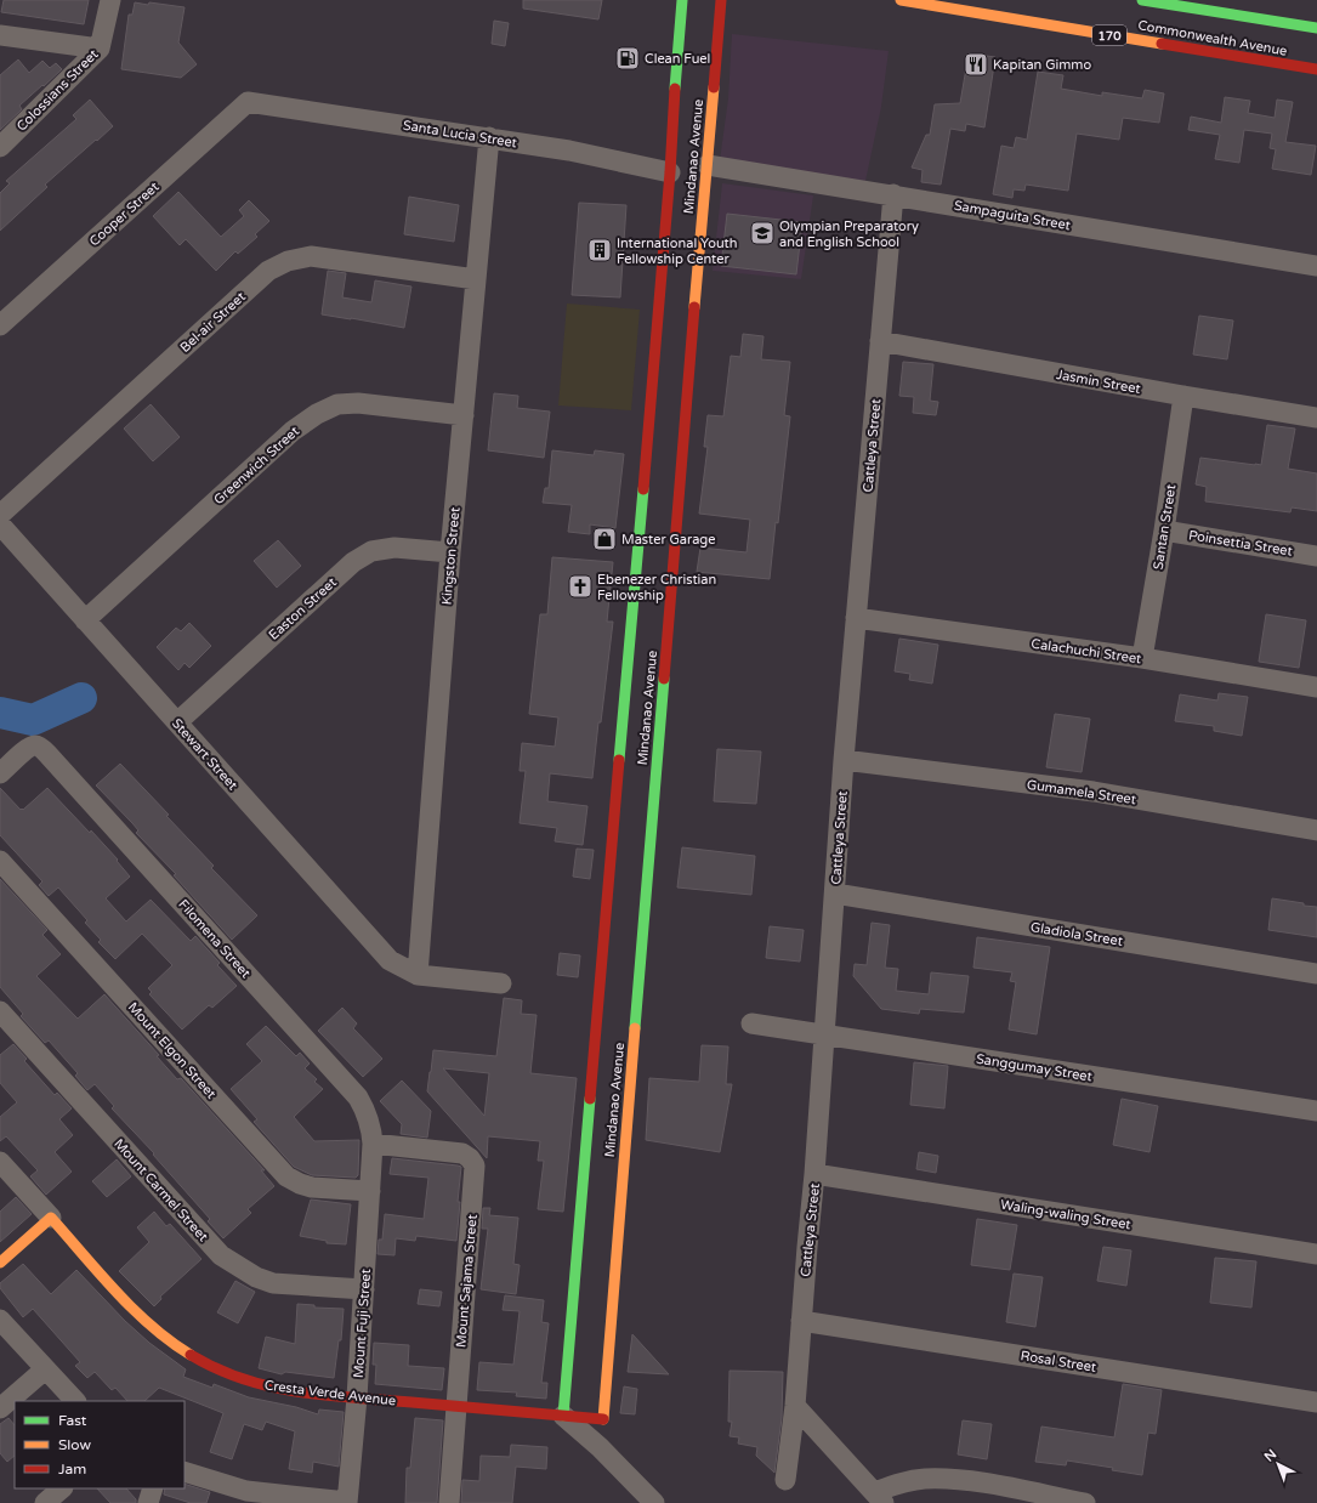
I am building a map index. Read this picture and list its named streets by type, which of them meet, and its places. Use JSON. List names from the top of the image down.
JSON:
{
  "streets": {
    "street": [
      "170",
      "Commonwealth Avenue",
      "Colossians Street",
      "Santa Lucia Street",
      "Mindanao Avenue",
      "Cooper Street",
      "Sampaguita Street",
      "Bel-air Street",
      "Jasmin Street",
      "Cattleya Street",
      "Greenwich Street",
      "Santan Street",
      "Poinsettia Street",
      "Kingston Street",
      "Easton Street",
      "Calachuchi Street",
      "Stewart Street",
      "Gumamela Street",
      "Gladiola Street",
      "Filomena Street",
      "Mount Elgon Street",
      "Sanggumay Street",
      "Mount Carmel Street",
      "Waling-waling Street",
      "Mount Sajama Street",
      "Mount Fuji Street",
      "Rosal Street",
      "Cresta Verde Avenue"
    ]
  },
  "crossings": [
    ["Santa Lucia Street", "Mindanao Avenue"],
    ["Santa Lucia Street", "Cooper Street"],
    ["Santa Lucia Street", "Kingston Street"],
    ["Mindanao Avenue", "Sampaguita Street"],
    ["Mindanao Avenue", "Cresta Verde Avenue"],
    ["Sampaguita Street", "Cattleya Street"],
    ["Bel-air Street", "Kingston Street"],
    ["Jasmin Street", "Cattleya Street"],
    ["Jasmin Street", "Santan Street"],
    ["Cattleya Street", "Calachuchi Street"],
    ["Cattleya Street", "Gumamela Street"],
    ["Cattleya Street", "Gladiola Street"],
    ["Cattleya Street", "Sanggumay Street"],
    ["Cattleya Street", "Waling-waling Street"],
    ["Cattleya Street", "Rosal Street"],
    ["Greenwich Street", "Kingston Street"],
    ["Greenwich Street", "Stewart Street"],
    ["Santan Street", "Poinsettia Street"],
    ["Santan Street", "Calachuchi Street"],
    ["Kingston Street", "Easton Street"],
    ["Kingston Street", "Stewart Street"],
    ["Easton Street", "Stewart Street"],
    ["Filomena Street", "Mount Sajama Street"],
    ["Filomena Street", "Mount Fuji Street"],
    ["Mount Elgon Street", "Mount Fuji Street"],
    ["Mount Carmel Street", "Mount Fuji Street"],
    ["Mount Sajama Street", "Mount Fuji Street"],
    ["Mount Sajama Street", "Cresta Verde Avenue"],
    ["Mount Fuji Street", "Cresta Verde Avenue"]
  ],
  "places": {
    "fuel station": ["Clean Fuel"],
    "restaurant": ["Kapitan Gimmo"],
    "school or university": ["Olympian Preparatory and English School"],
    "building": ["International Youth Fellowship Center"],
    "shop": ["Master Garage"],
    "church": ["Ebenezer Christian Fellowship"]
  },
  "legend": ["Fast", "Slow", "Jam"],
  "north": "top left"
}
